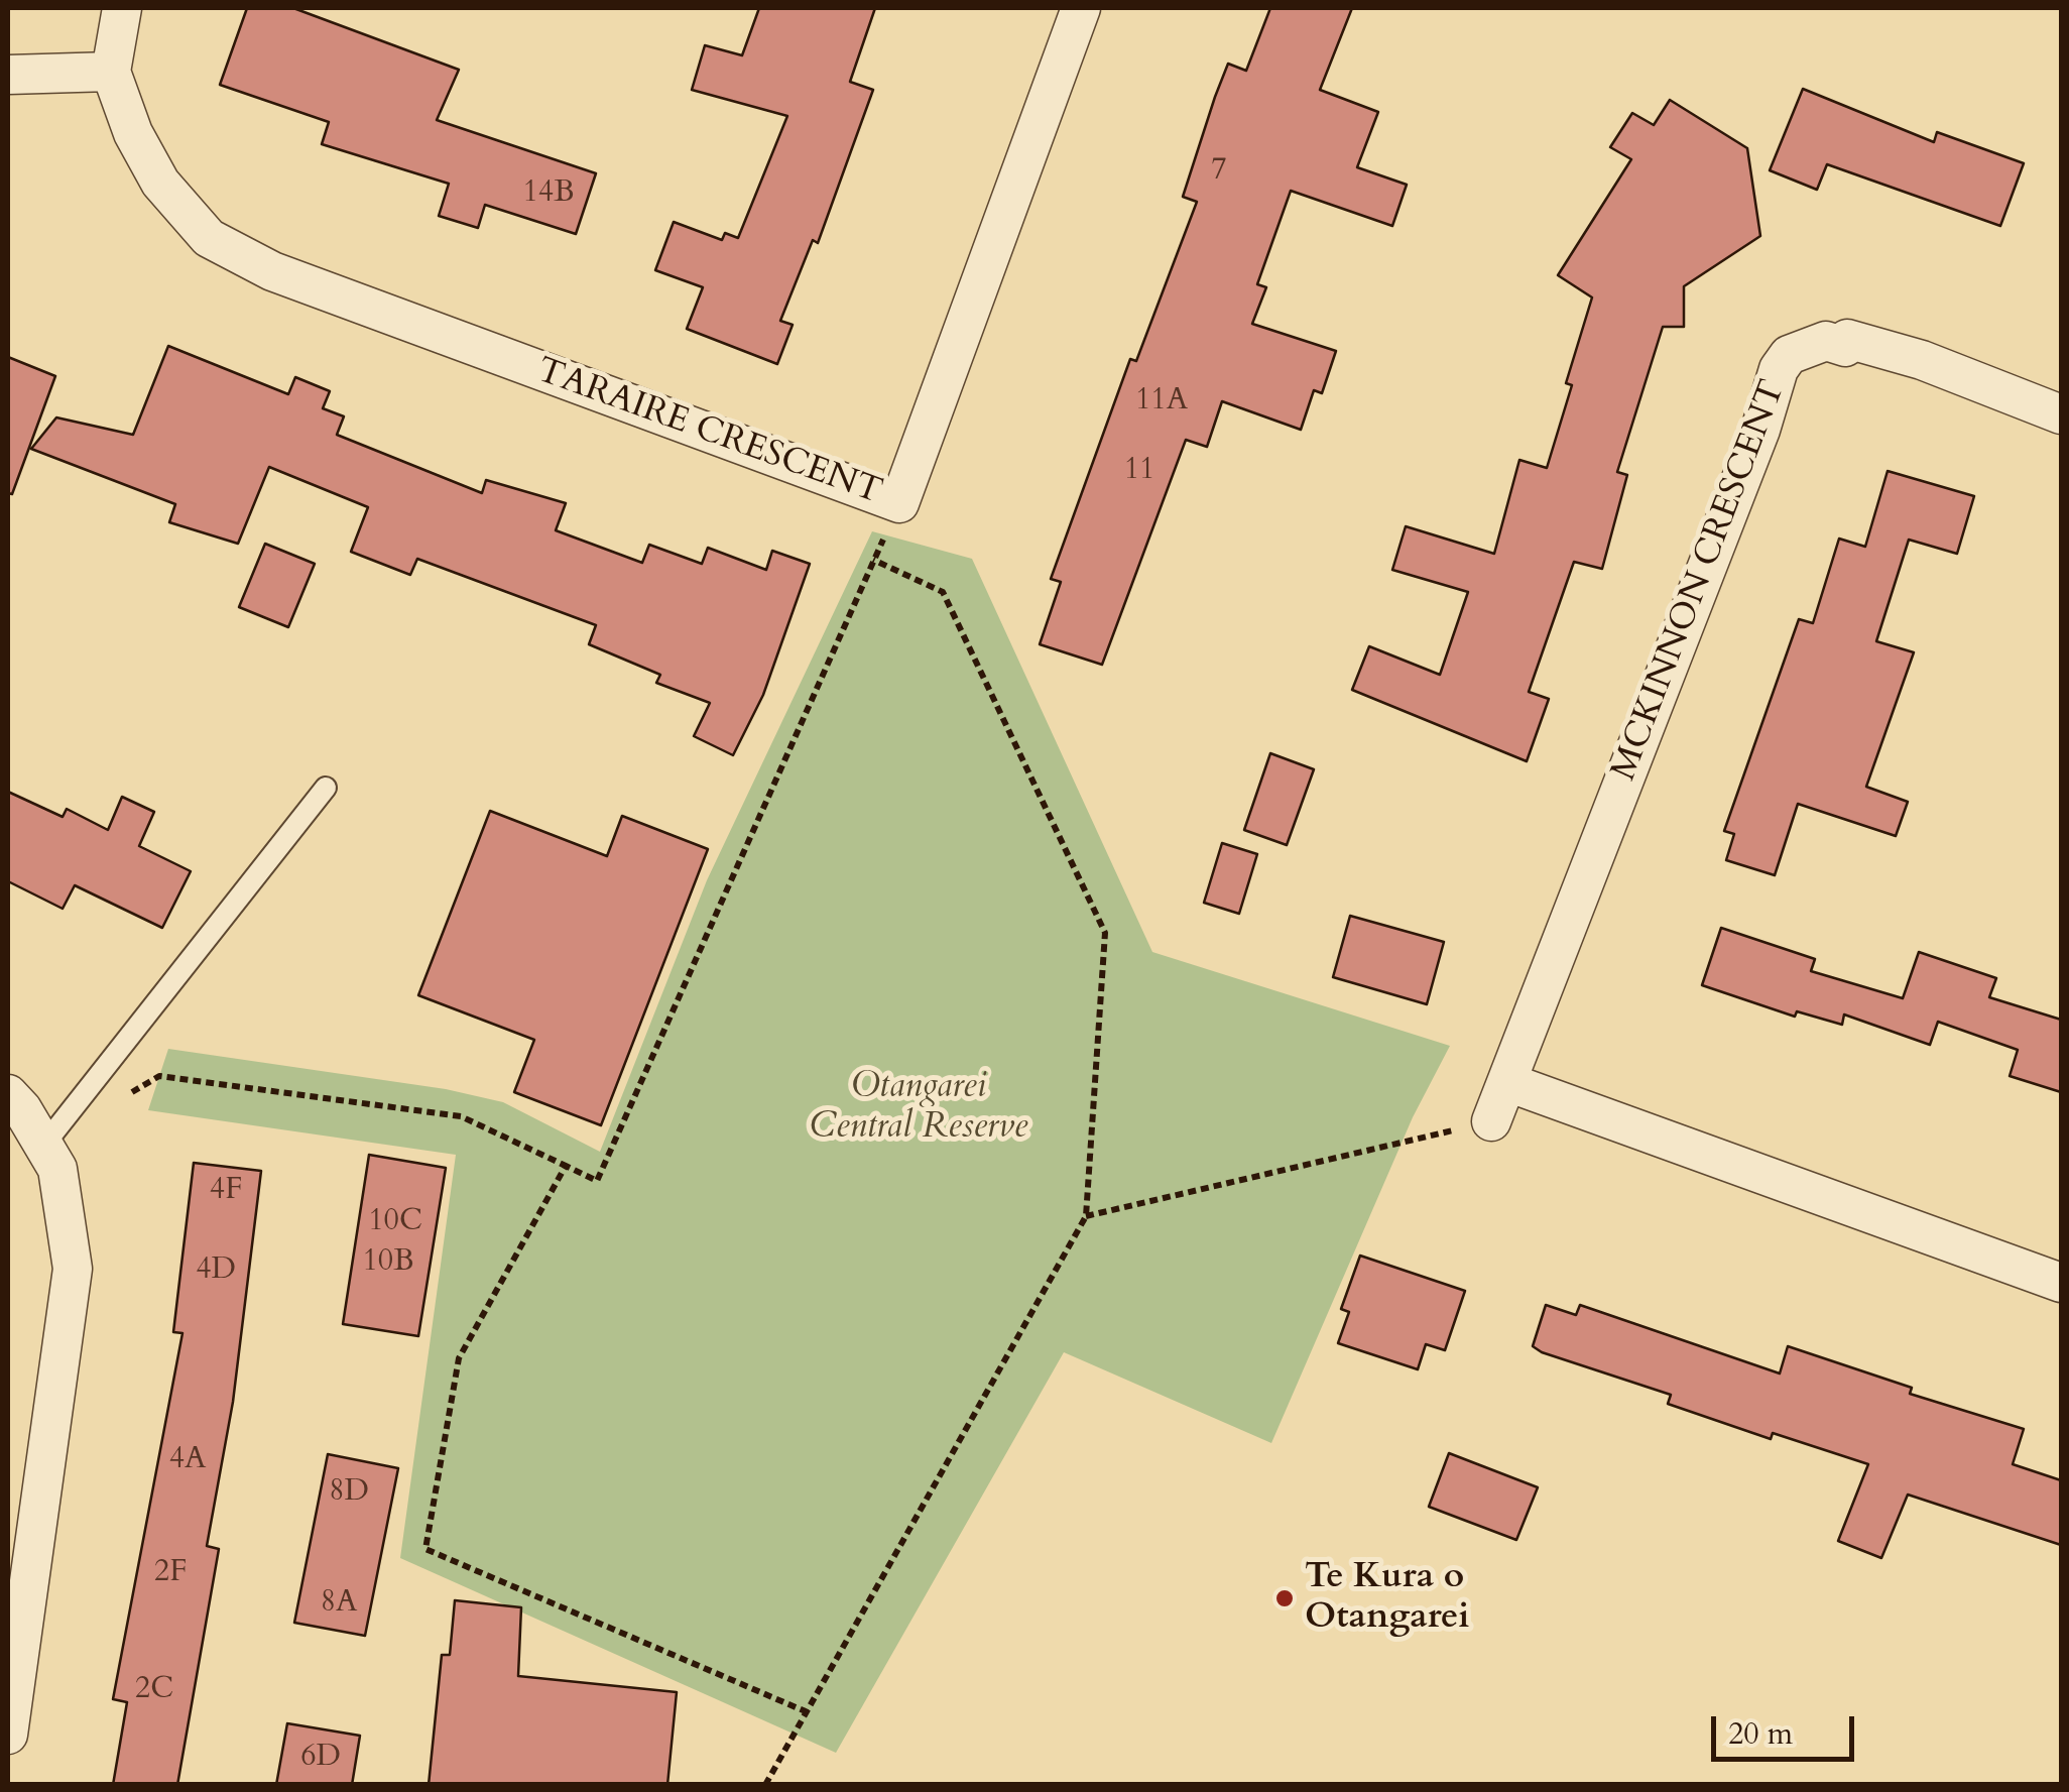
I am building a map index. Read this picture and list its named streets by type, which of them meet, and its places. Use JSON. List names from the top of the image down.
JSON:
{
  "streets": {
    "street": ["TARAIRE CRESCENT", "MCKINNON CRESCENT"]
  },
  "parks": ["Otangarei Central Reserve"],
  "places": ["Te Kura o Otangarei"],
  "house_numbers": [
    "7",
    "14B",
    "11A",
    "11",
    "4F",
    "10C",
    "10B",
    "4D",
    "4A",
    "8D",
    "2F",
    "8A",
    "2C",
    "6D"
  ],
  "scale_bar": "20 m"
}
